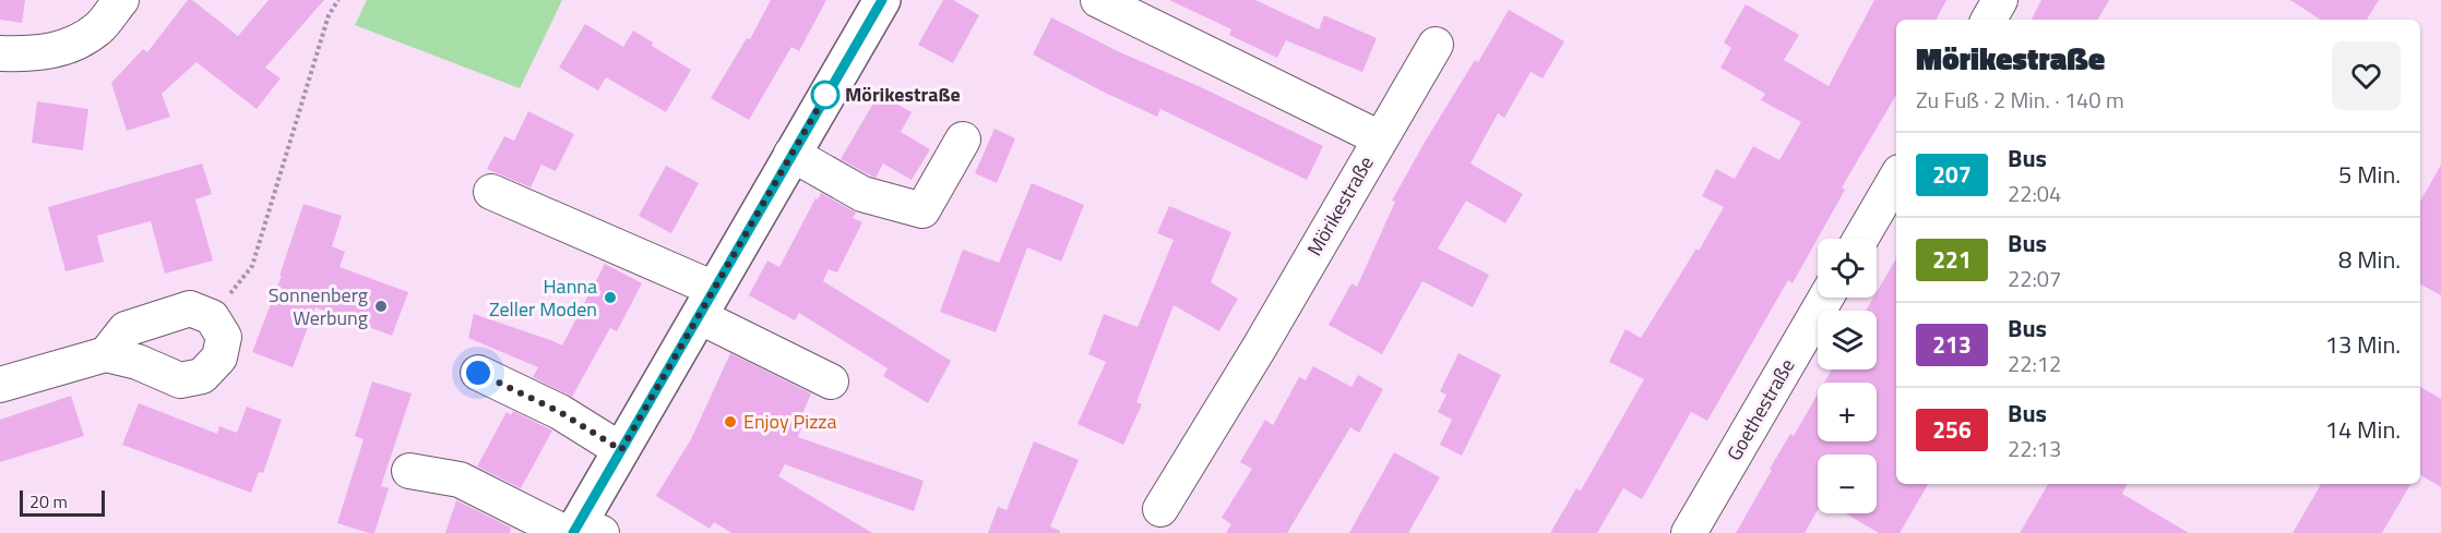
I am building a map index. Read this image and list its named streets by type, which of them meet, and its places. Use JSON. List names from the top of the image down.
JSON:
{
  "streets": {
    "street": ["Mörikestraße", "Goethestraße"]
  },
  "places": [
    "Mörikestraße",
    "Hanna Zeller Moden",
    "Sonnenberg Werbung",
    "Enjoy Pizza"
  ],
  "lines": ["bus line 207"],
  "scale_bar": "20 m",
  "page": {
    "heading": ["Mörikestraße", "Zu Fuß · 2 Min. · 140 m"],
    "list": [
      {
        "mark": "207",
        "name": "Bus",
        "note": "22:04",
        "value": "5 Min."
      },
      {
        "mark": "221",
        "name": "Bus",
        "note": "22:07",
        "value": "8 Min."
      },
      {
        "mark": "213",
        "name": "Bus",
        "note": "22:12",
        "value": "13 Min."
      },
      {
        "mark": "256",
        "name": "Bus",
        "note": "22:13",
        "value": "14 Min."
      }
    ],
    "map_buttons": ["+", "−"],
    "scale": "20 m"
  }
}
